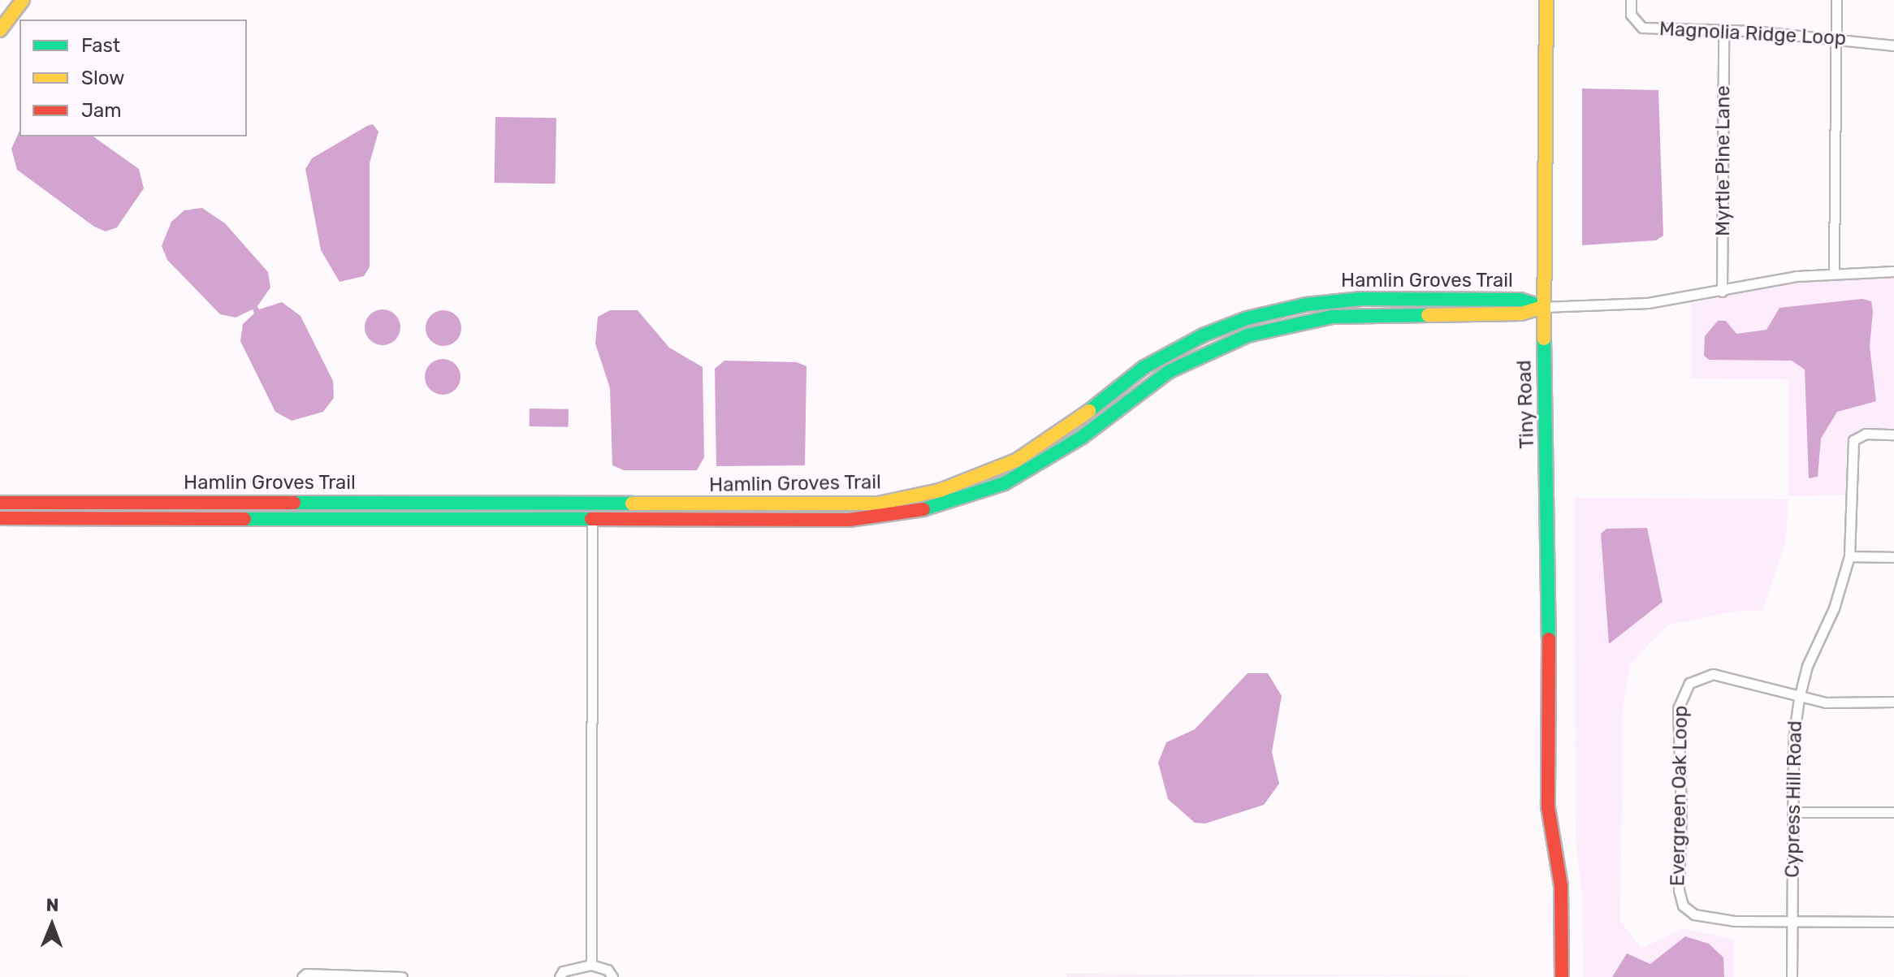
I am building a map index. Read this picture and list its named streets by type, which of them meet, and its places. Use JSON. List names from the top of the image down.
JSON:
{
  "streets": {
    "main road": ["Hamlin Groves Trail", "Tiny Road"],
    "street": [
      "Magnolia Ridge Loop",
      "Myrtle Pine Lane",
      "Evergreen Oak Loop",
      "Cypress Hill Road"
    ]
  },
  "crossings": [
    ["Magnolia Ridge Loop", "Myrtle Pine Lane"],
    ["Hamlin Groves Trail", "Tiny Road"],
    ["Evergreen Oak Loop", "Cypress Hill Road"]
  ],
  "legend": ["Fast", "Slow", "Jam"],
  "north": "top"
}
